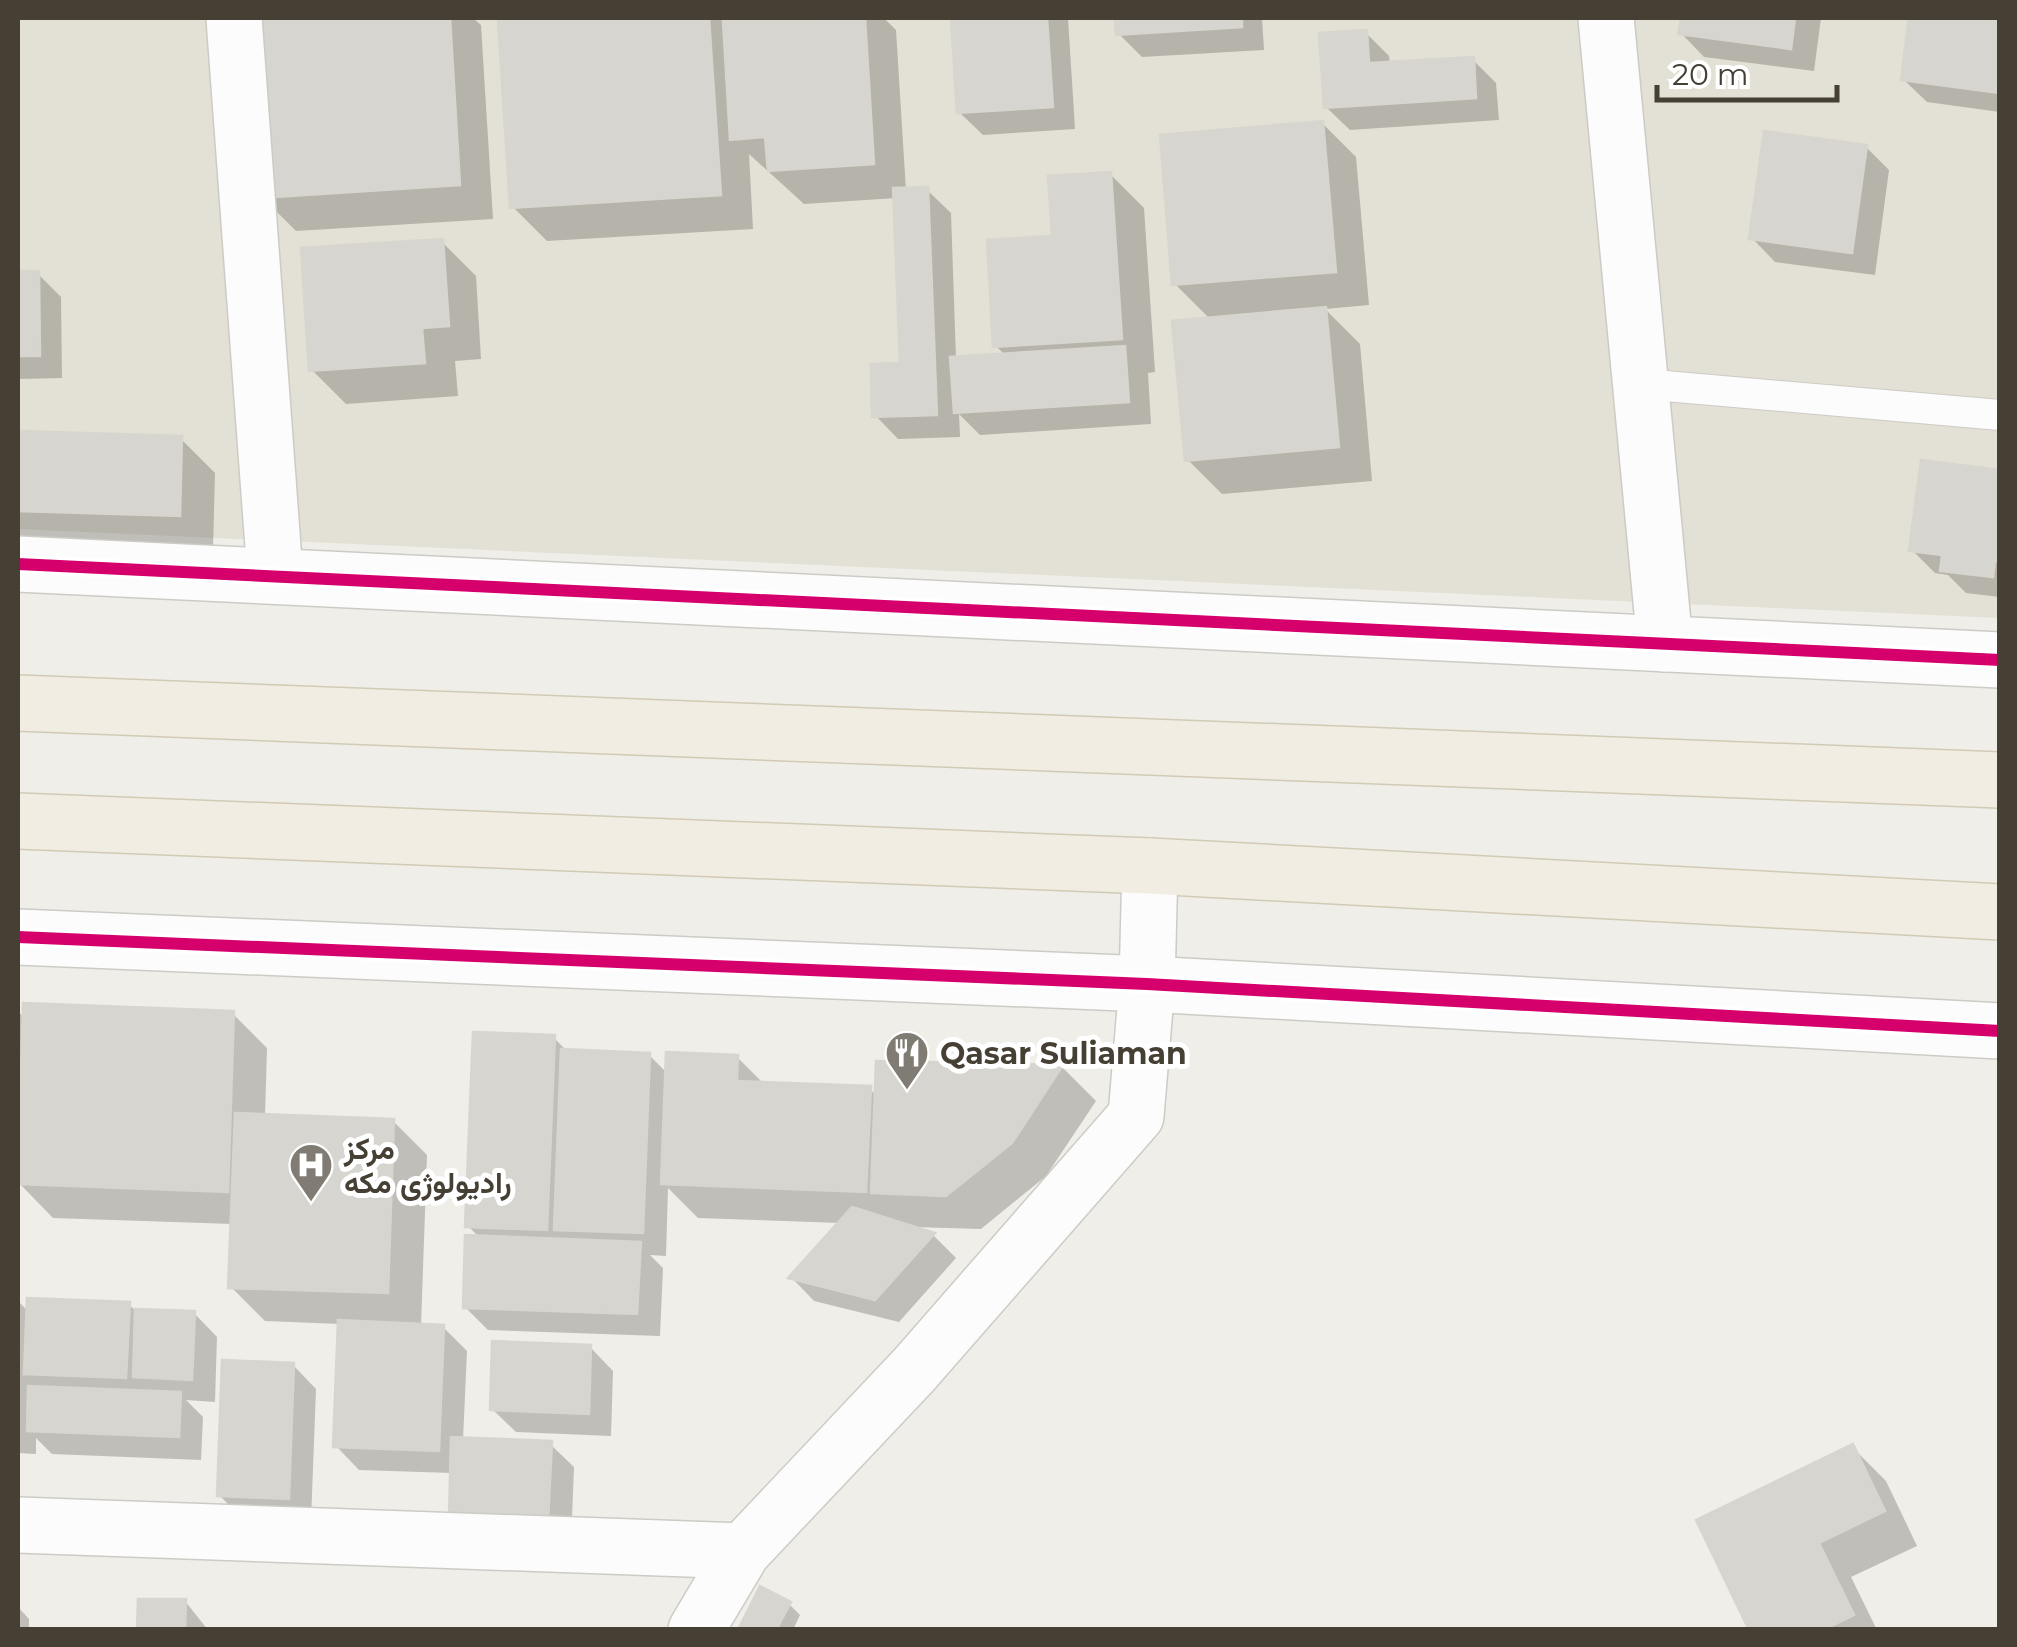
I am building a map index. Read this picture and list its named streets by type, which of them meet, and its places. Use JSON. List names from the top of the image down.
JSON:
{
  "places": {
    "restaurant": ["Qasar Suliaman"],
    "hospital": ["مرکز رادیولوژی مکه"]
  },
  "scale_bar": "20 m"
}
